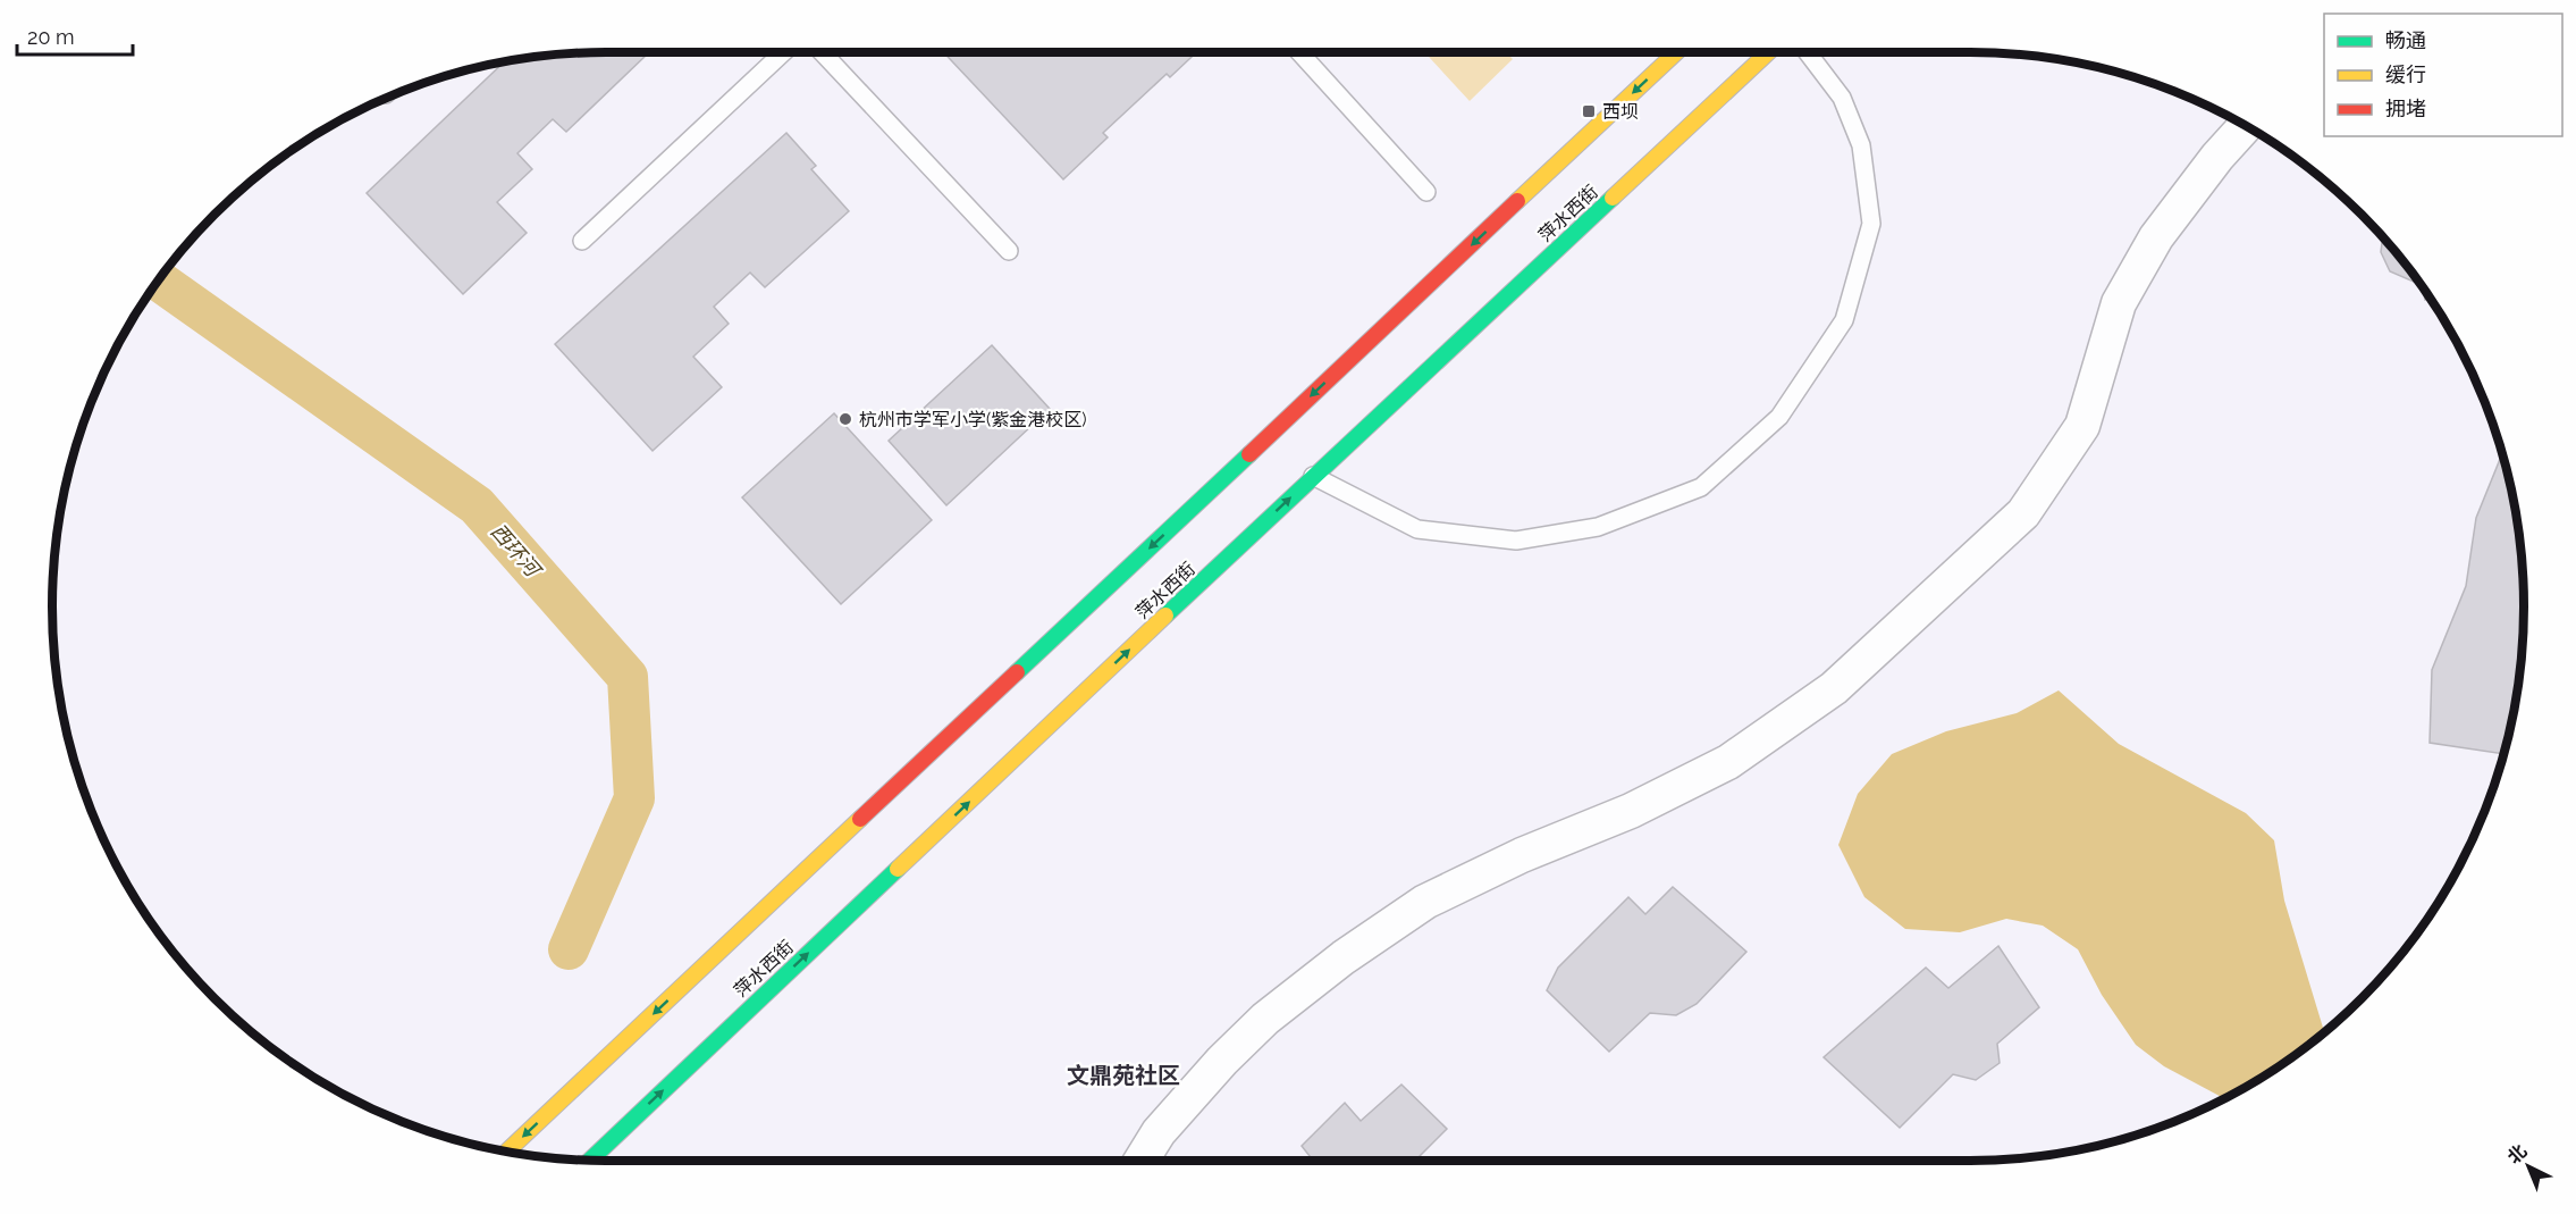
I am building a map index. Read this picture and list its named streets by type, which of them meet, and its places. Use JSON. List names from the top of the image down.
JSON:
{
  "streets": {
    "main road": ["萍水西街"]
  },
  "districts": ["文鼎苑社区"],
  "water": ["西环河"],
  "places": {
    "transit": ["西坝"],
    "other": ["杭州市学军小学(紫金港校区)"]
  },
  "legend": ["畅通", "缓行", "拥堵"],
  "scale_bar": "20 m",
  "north": "top left"
}
